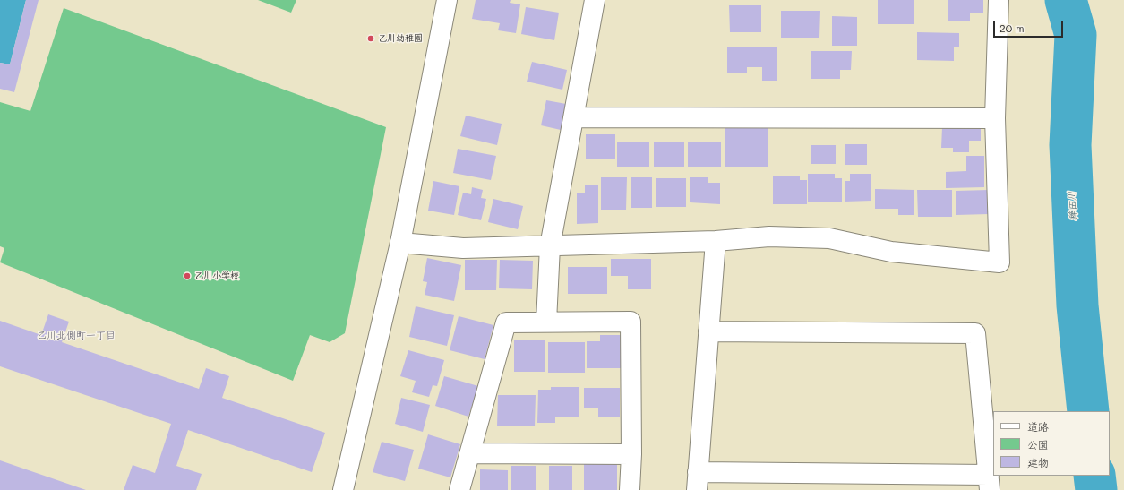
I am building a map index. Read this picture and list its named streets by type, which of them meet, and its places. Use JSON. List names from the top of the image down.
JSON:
{
  "districts": ["乙川北側町一丁目"],
  "water": ["稗田川"],
  "places": ["乙川幼稚園", "乙川小学校"],
  "legend": ["道路", "公園", "建物"],
  "scale_bar": "20 m"
}
